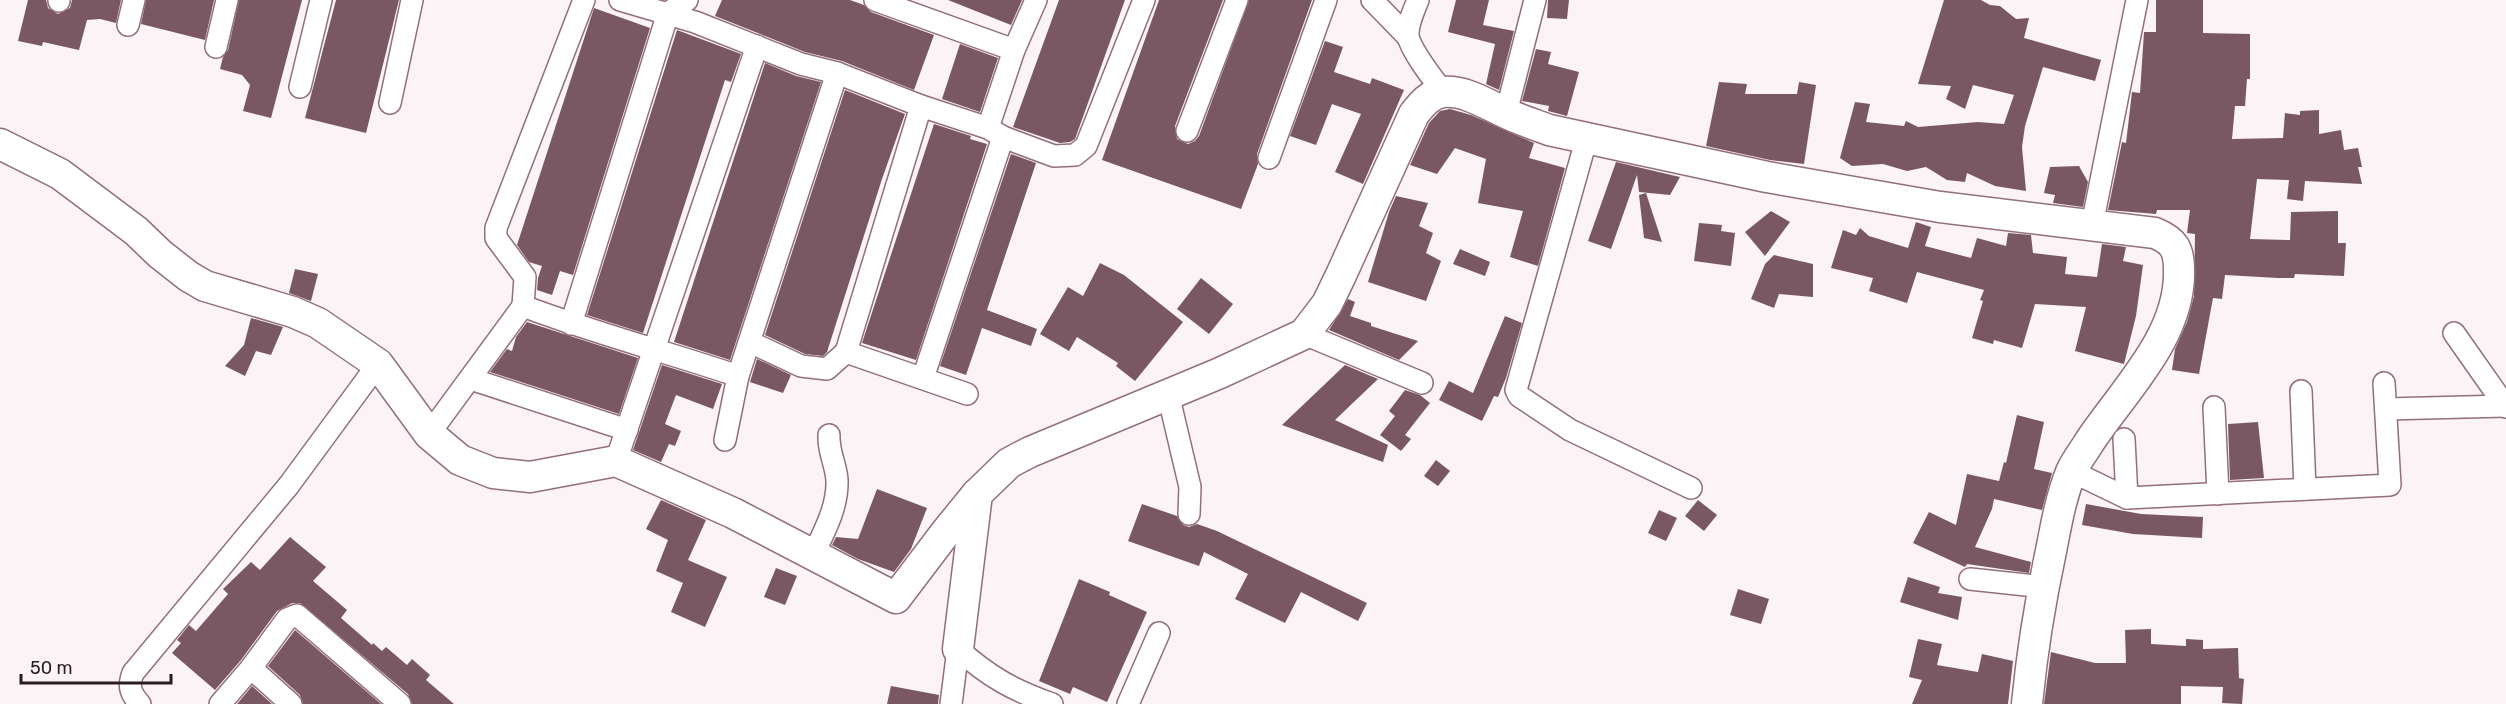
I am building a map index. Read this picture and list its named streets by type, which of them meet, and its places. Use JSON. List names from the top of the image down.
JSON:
{
  "scale_bar": "50 m"
}
